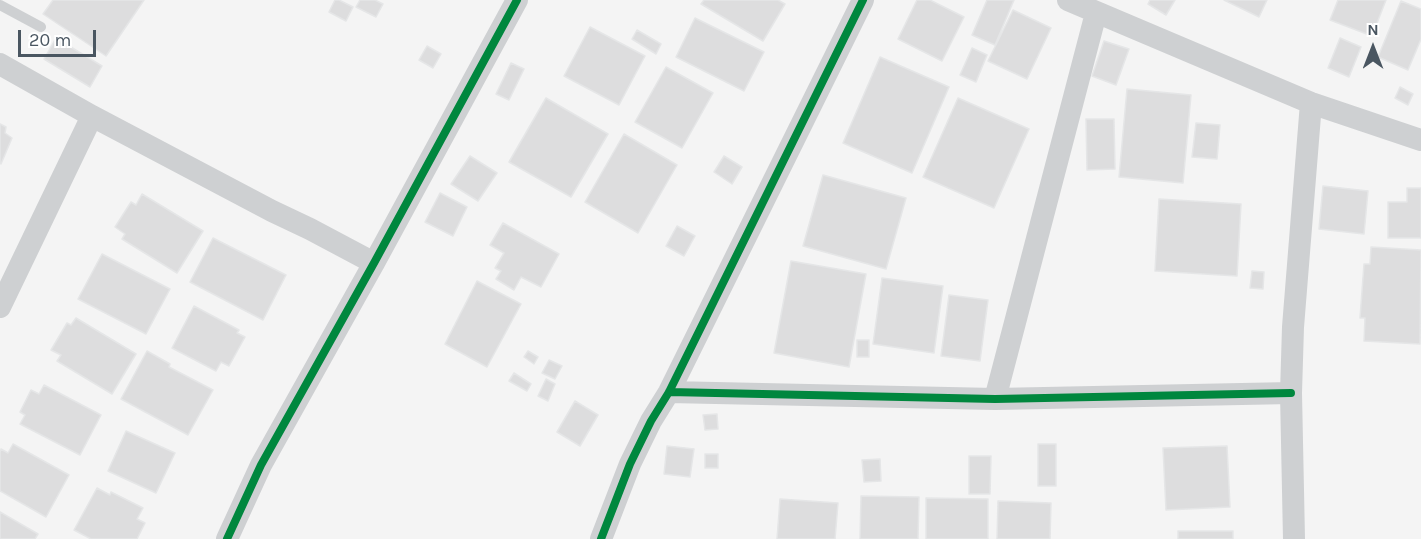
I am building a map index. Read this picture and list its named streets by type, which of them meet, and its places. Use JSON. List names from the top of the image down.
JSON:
{
  "scale_bar": "20 m",
  "north": "top"
}
